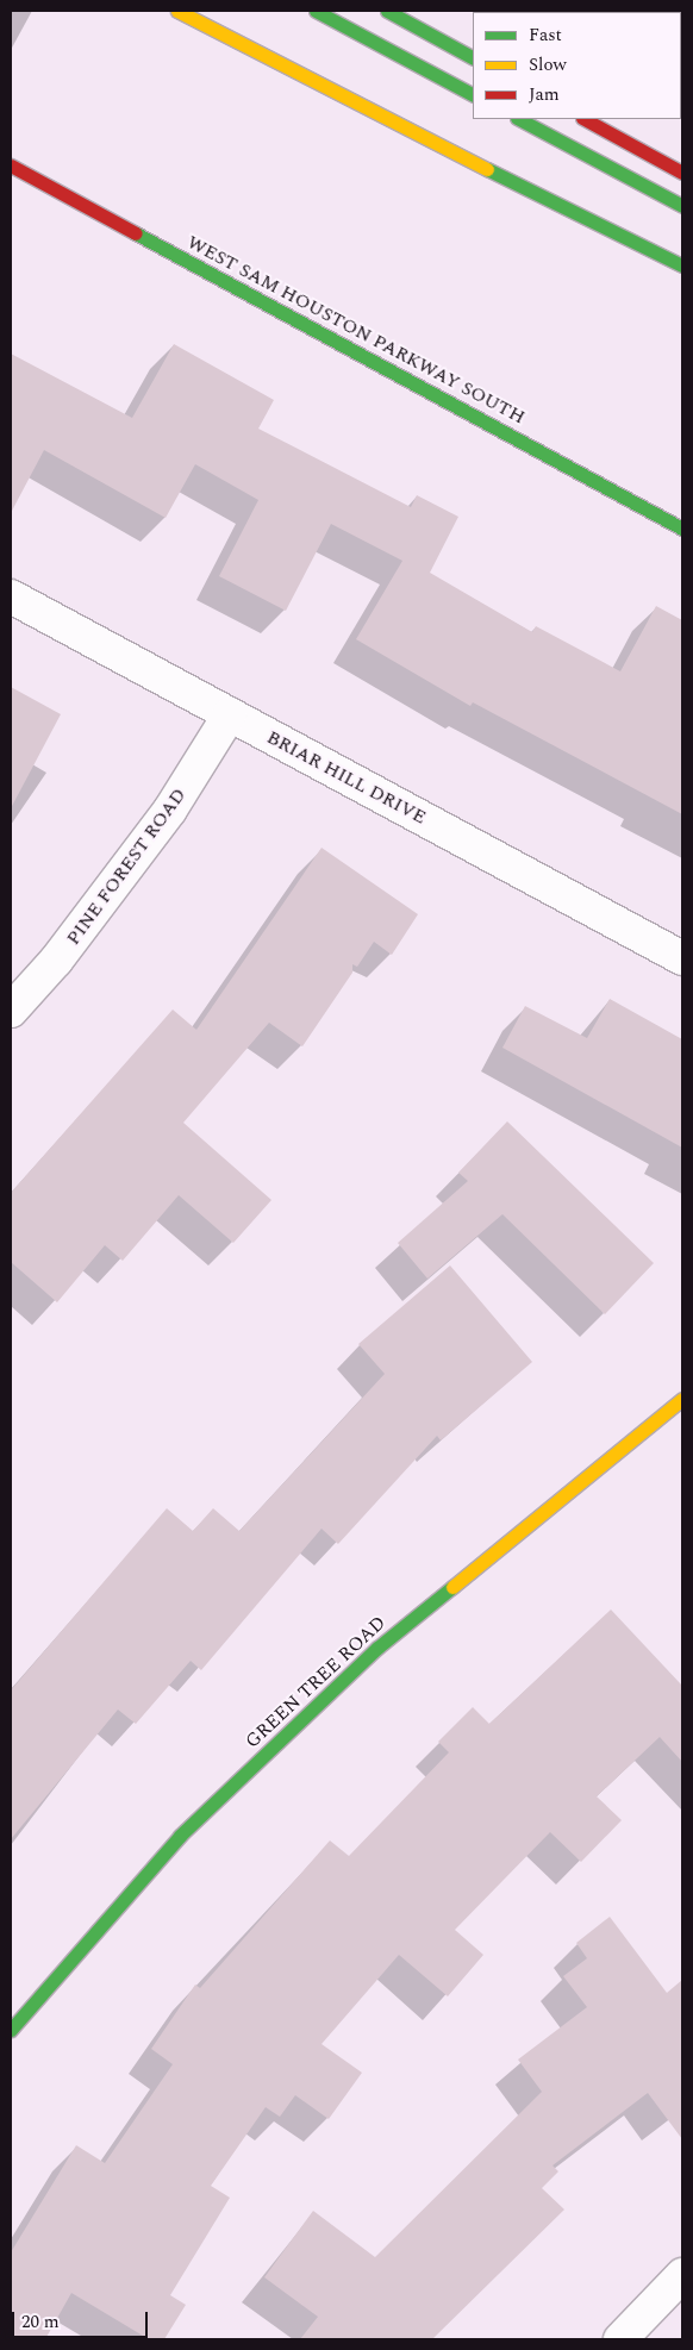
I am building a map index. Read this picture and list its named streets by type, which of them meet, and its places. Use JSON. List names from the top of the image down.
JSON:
{
  "streets": {
    "main road": ["WEST SAM HOUSTON PARKWAY SOUTH", "GREEN TREE ROAD"],
    "street": ["BRIAR HILL DRIVE", "PINE FOREST ROAD"]
  },
  "crossings": [
    ["BRIAR HILL DRIVE", "PINE FOREST ROAD"]
  ],
  "legend": ["Fast", "Slow", "Jam"],
  "scale_bar": "20 m"
}
